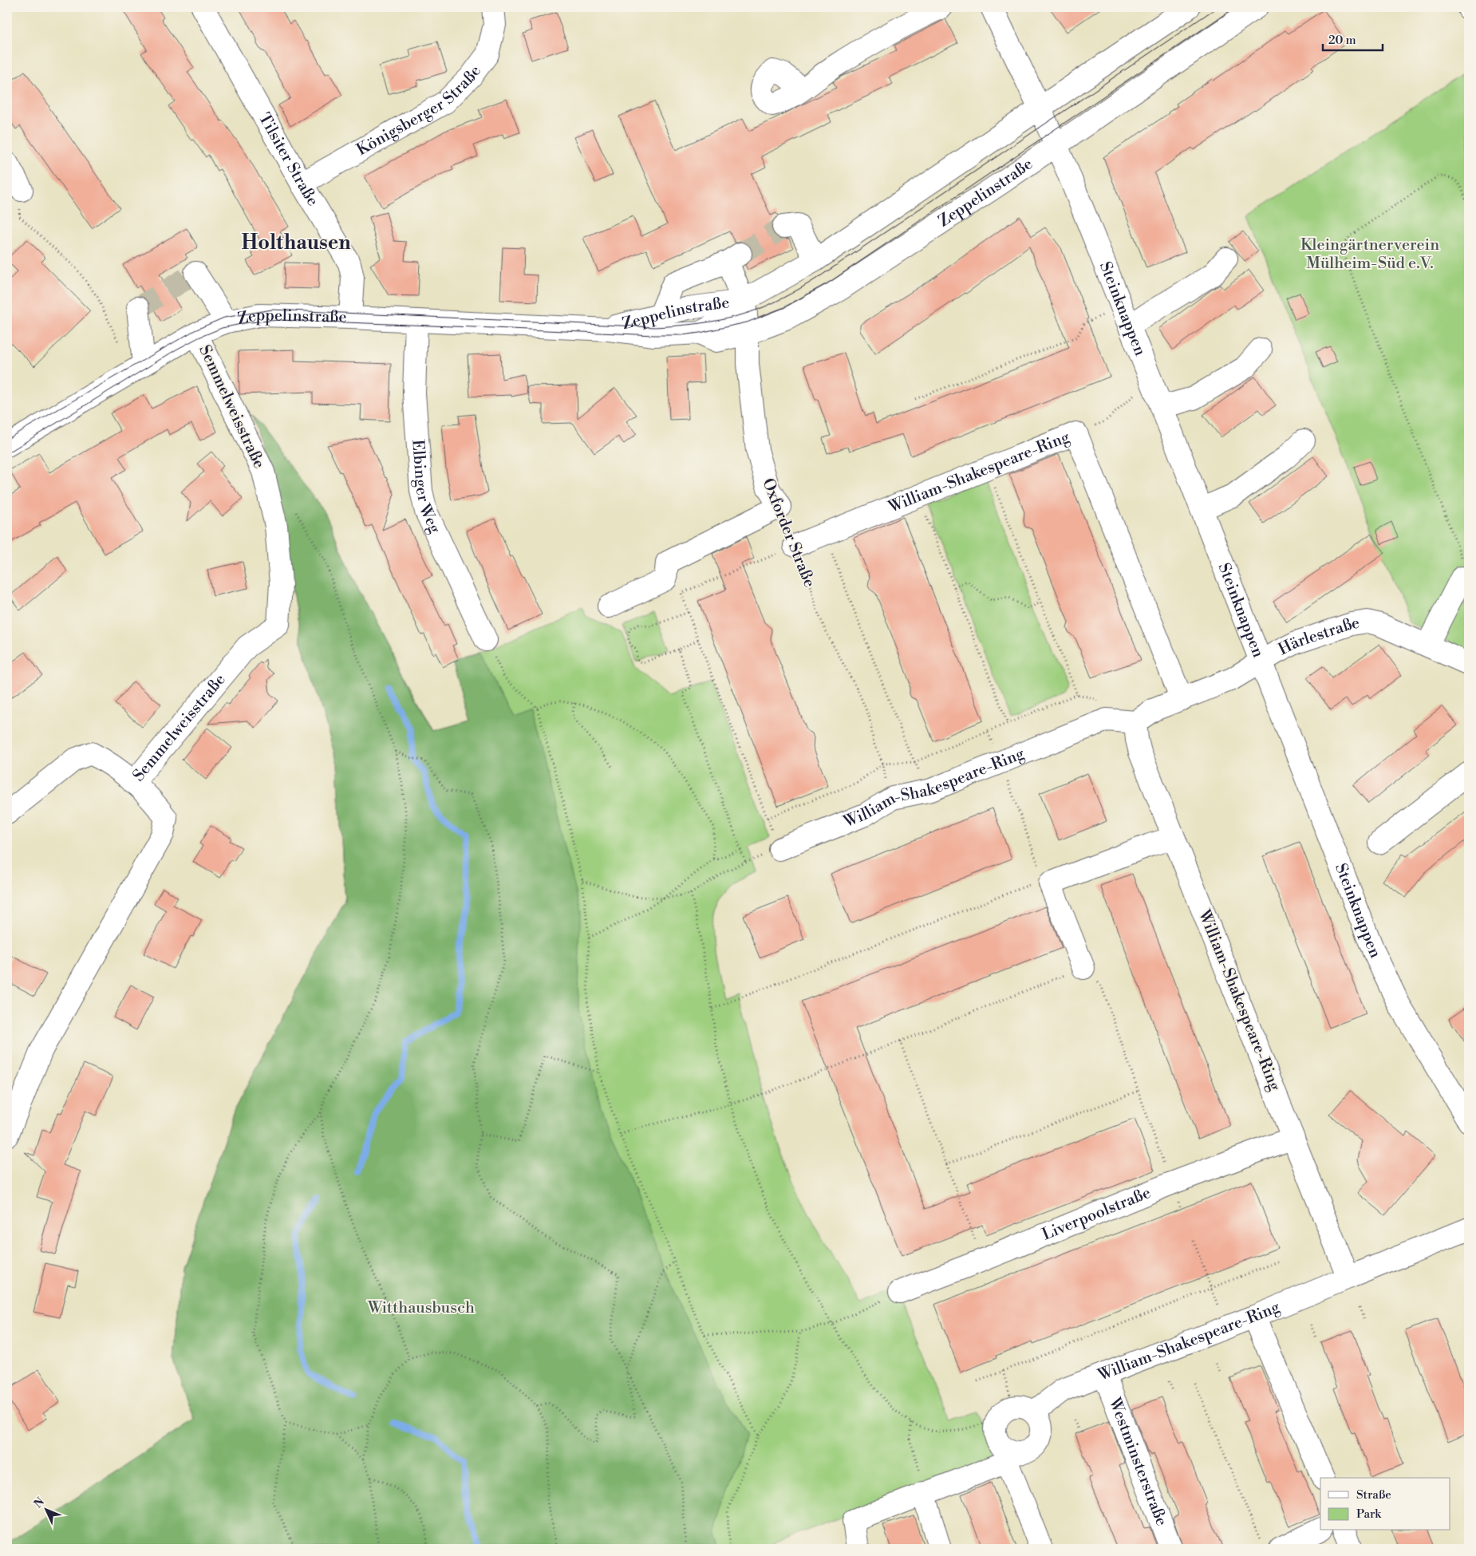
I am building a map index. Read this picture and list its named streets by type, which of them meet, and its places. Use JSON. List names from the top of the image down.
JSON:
{
  "streets": {
    "street": [
      "Königsberger Straße",
      "Tilsiter Straße",
      "Zeppelinstraße",
      "Steinknappen",
      "Semmelweisstraße",
      "William-Shakespeare-Ring",
      "Elbinger Weg",
      "Oxforder Straße",
      "Härlestraße",
      "Liverpoolstraße",
      "Westminsterstraße"
    ]
  },
  "crossings": [
    ["Königsberger Straße", "Tilsiter Straße"],
    ["Tilsiter Straße", "Zeppelinstraße"],
    ["Zeppelinstraße", "Steinknappen"],
    ["Zeppelinstraße", "Semmelweisstraße"],
    ["Zeppelinstraße", "Elbinger Weg"],
    ["Zeppelinstraße", "Oxforder Straße"],
    ["Steinknappen", "Härlestraße"],
    ["William-Shakespeare-Ring", "Oxforder Straße"],
    ["William-Shakespeare-Ring", "Liverpoolstraße"],
    ["William-Shakespeare-Ring", "Westminsterstraße"]
  ],
  "districts": ["Holthausen"],
  "parks": ["Kleingärtnerverein Mülheim-Süd e.V.", "Witthausbusch"],
  "legend": ["Straße", "Park"],
  "scale_bar": "20 m",
  "north": "top left"
}
